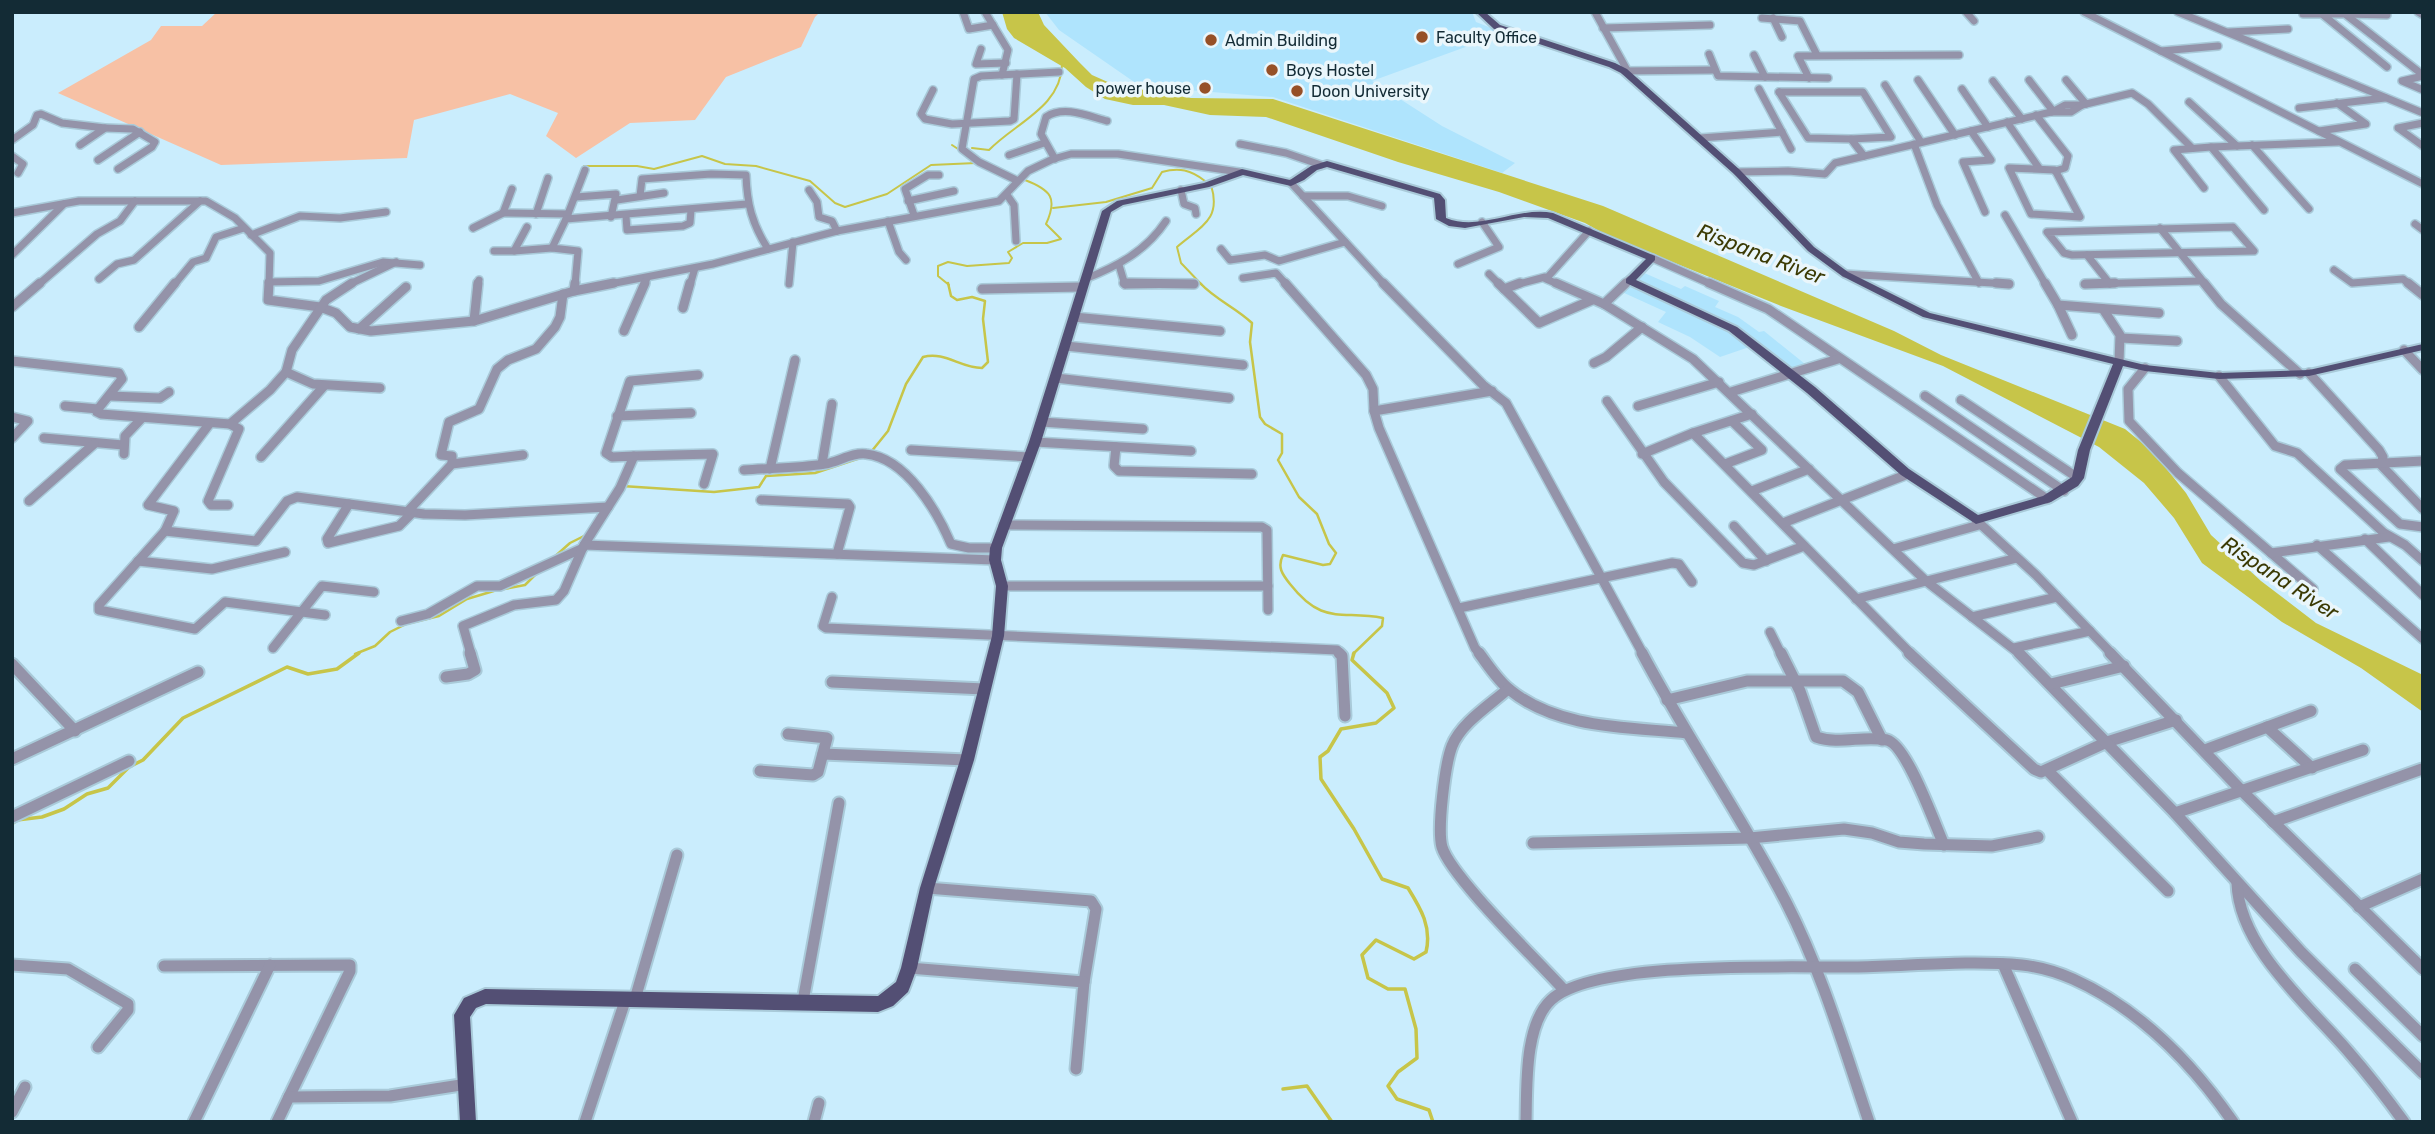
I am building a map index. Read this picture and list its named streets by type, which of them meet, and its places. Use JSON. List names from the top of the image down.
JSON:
{
  "water": ["Rispana River"],
  "places": [
    "Faculty Office",
    "Admin Building",
    "Boys Hostel",
    "power house",
    "Doon University"
  ]
}
